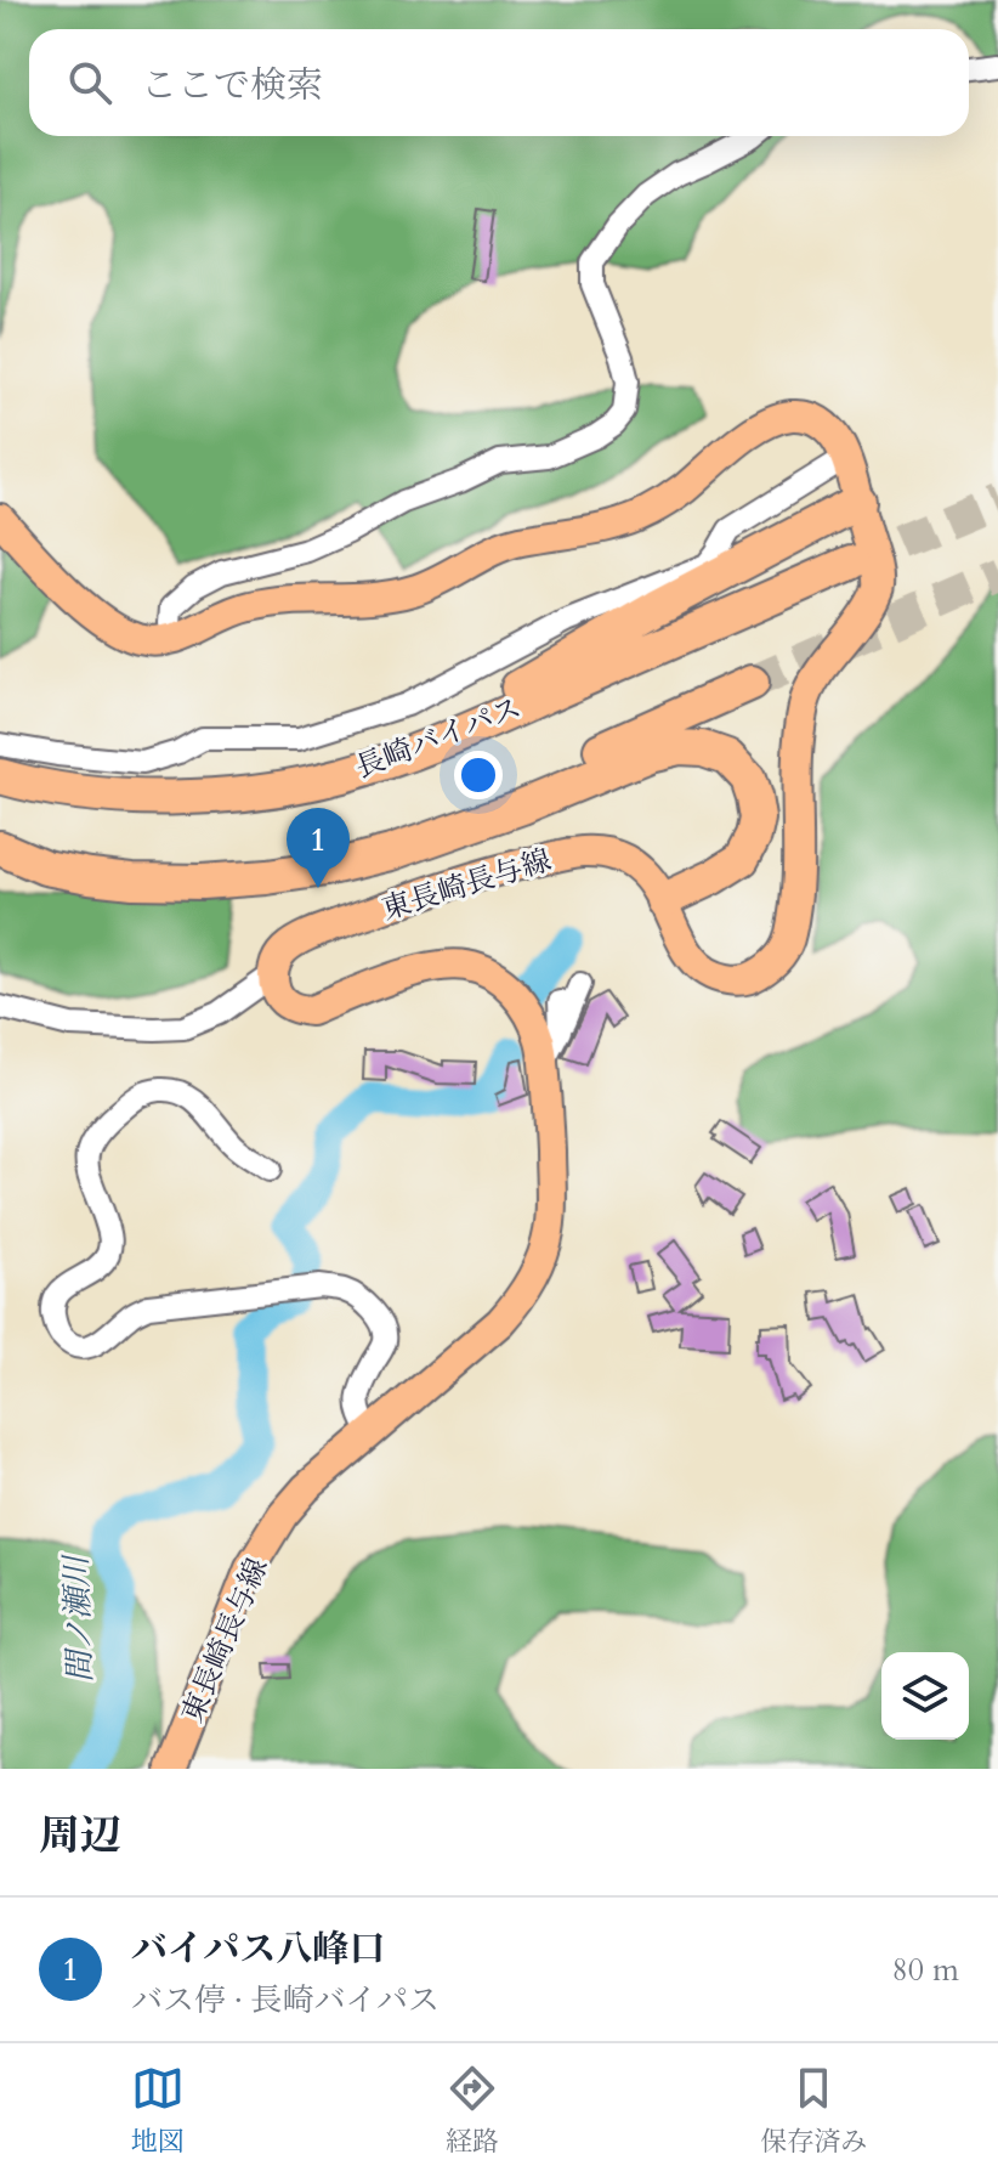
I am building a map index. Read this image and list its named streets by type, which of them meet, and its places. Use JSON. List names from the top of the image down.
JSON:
{
  "streets": {
    "highway": ["長崎バイパス"],
    "main road": ["東長崎長与線"]
  },
  "water": ["間ノ瀬川"],
  "page": {
    "search": "ここで検索",
    "pins": "1",
    "heading": "周辺",
    "list": [
      {
        "mark": "1",
        "name": "バイパス八峰口",
        "note": "バス停 · 長崎バイパス",
        "value": "80 m"
      }
    ],
    "nav": ["地図", "経路", "保存済み"]
  }
}
